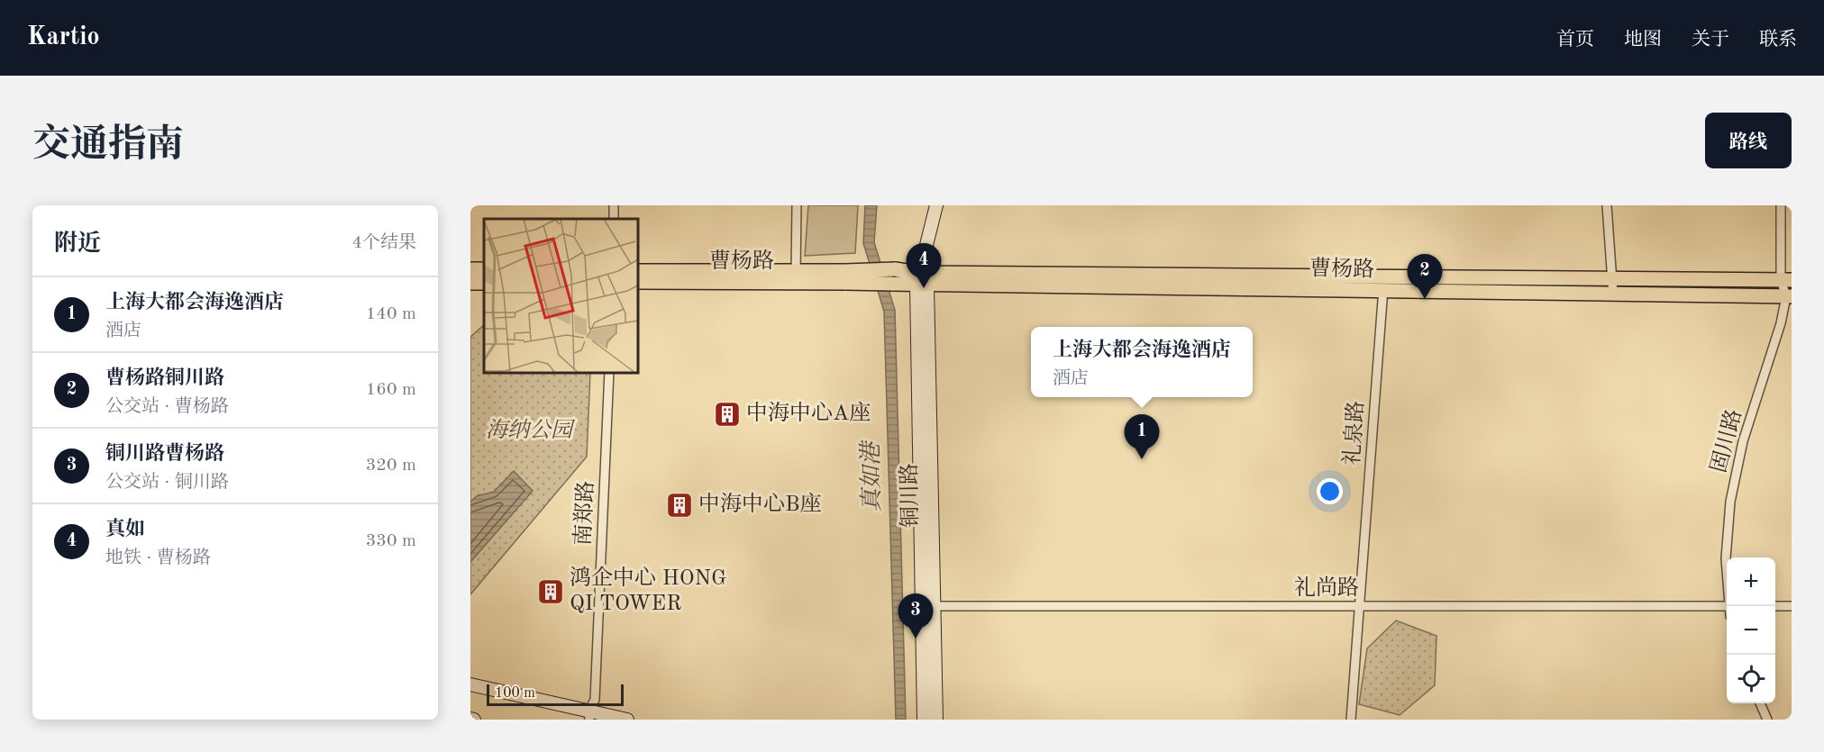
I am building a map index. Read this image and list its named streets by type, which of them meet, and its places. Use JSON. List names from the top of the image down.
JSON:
{
  "streets": {
    "main road": ["曹杨路", "铜川路"],
    "street": [
      "礼泉路",
      "固川路",
      "南郑路",
      "礼尚路"
    ]
  },
  "crossings": [
    ["曹杨路", "礼泉路"],
    ["曹杨路", "固川路"],
    ["曹杨路", "铜川路"],
    ["礼泉路", "礼尚路"],
    ["铜川路", "礼尚路"]
  ],
  "water": ["真如港"],
  "parks": ["海纳公园"],
  "places": {
    "building": ["中海中心A座", "中海中心B座", "鸿企中心 HONG QI TOWER"]
  },
  "scale_bar": "100 m",
  "page": {
    "header": "Kartio",
    "nav": [
      "首页",
      "地图",
      "关于",
      "联系"
    ],
    "title": "交通指南",
    "buttons": "路线",
    "heading": ["附近", "4个结果"],
    "pins": [
      "4",
      "2",
      "1",
      "3"
    ],
    "list": [
      {
        "mark": "1",
        "name": "上海大都会海逸酒店",
        "note": "酒店",
        "value": "140 m"
      },
      {
        "mark": "2",
        "name": "曹杨路铜川路",
        "note": "公交站 · 曹杨路",
        "value": "160 m"
      },
      {
        "mark": "3",
        "name": "铜川路曹杨路",
        "note": "公交站 · 铜川路",
        "value": "320 m"
      },
      {
        "mark": "4",
        "name": "真如",
        "note": "地铁 · 曹杨路",
        "value": "330 m"
      }
    ],
    "popup": ["上海大都会海逸酒店", "酒店"],
    "map_buttons": ["+", "−"],
    "scale": "100 m"
  }
}
